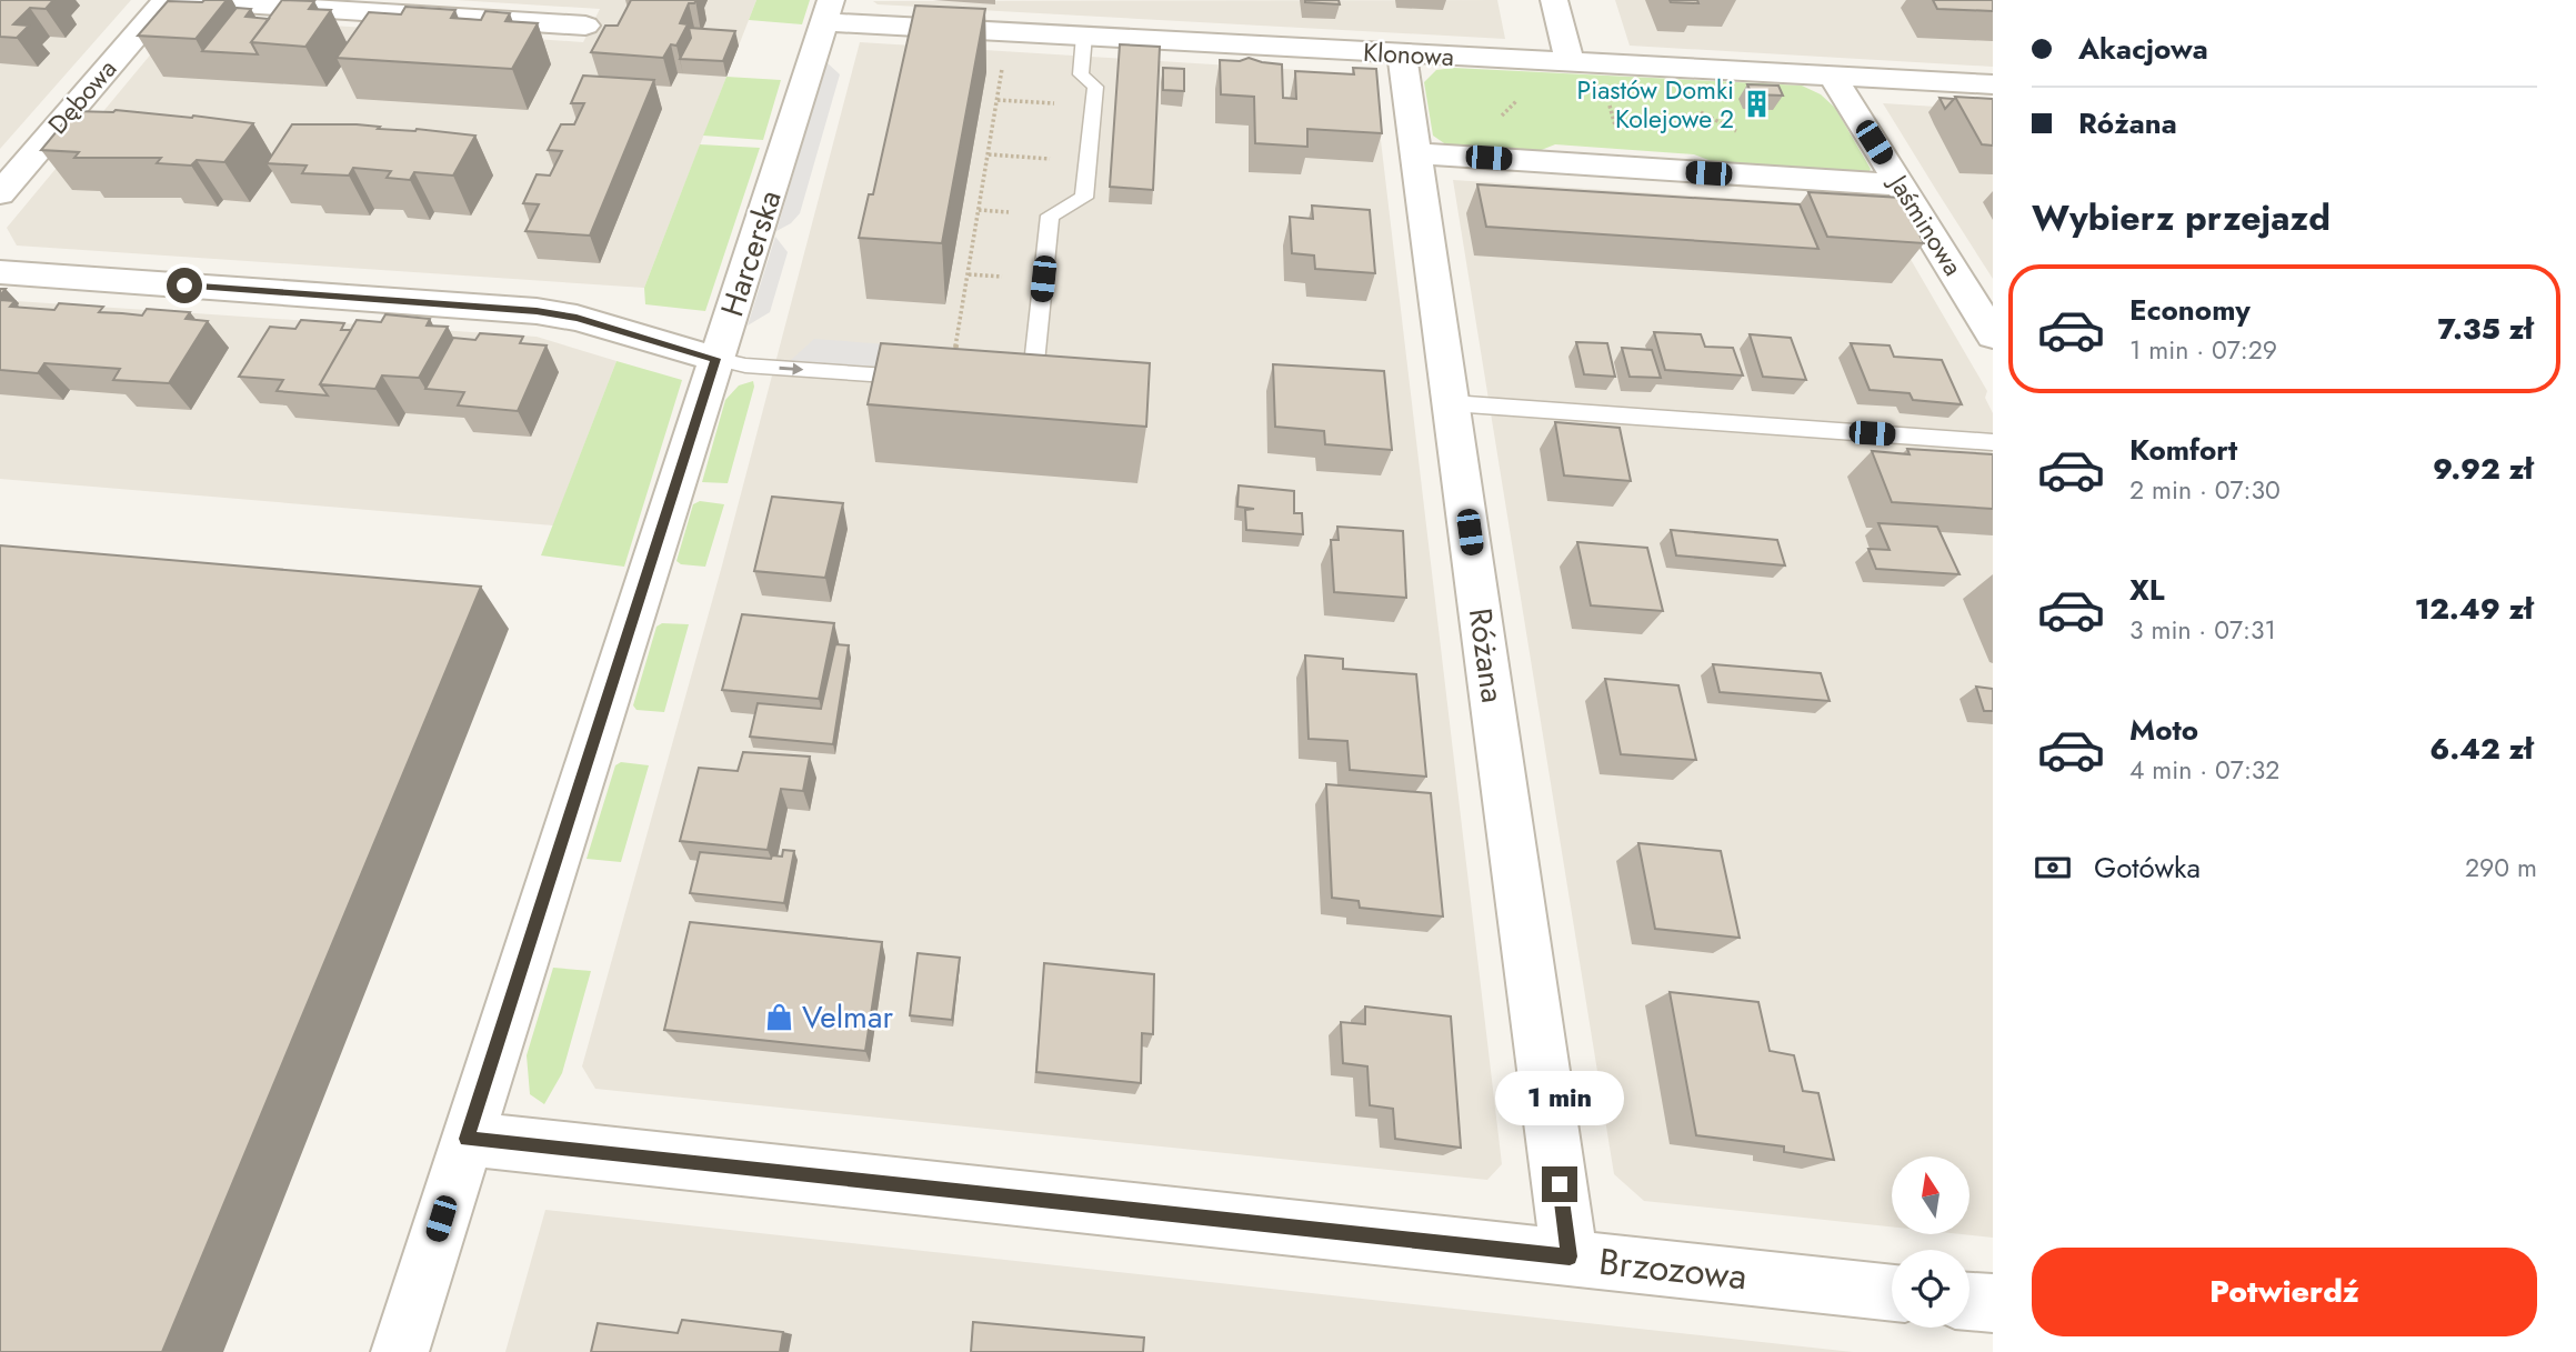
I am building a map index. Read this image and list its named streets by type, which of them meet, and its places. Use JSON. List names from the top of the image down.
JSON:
{
  "streets": {
    "street": [
      "Klonowa",
      "Dębowa",
      "Jaśminowa",
      "Harcerska",
      "Różana",
      "Brzozowa"
    ]
  },
  "crossings": [
    ["Klonowa", "Jaśminowa"],
    ["Klonowa", "Harcerska"],
    ["Klonowa", "Różana"],
    ["Harcerska", "Brzozowa"],
    ["Różana", "Brzozowa"]
  ],
  "places": {
    "building": ["Piastów Domki Kolejowe 2"],
    "shop": ["Velmar"]
  },
  "north": "top",
  "page": {
    "banner": ["Akacjowa", "Różana"],
    "heading": "Wybierz przejazd",
    "list": [
      {
        "name": "Economy",
        "note": "1 min · 07:29",
        "value": "7.35 zł"
      },
      {
        "name": "Komfort",
        "note": "2 min · 07:30",
        "value": "9.92 zł"
      },
      {
        "name": "XL",
        "note": "3 min · 07:31",
        "value": "12.49 zł"
      },
      {
        "name": "Moto",
        "note": "4 min · 07:32",
        "value": "6.42 zł"
      }
    ],
    "pay": ["Gotówka", "290 m"],
    "bubble": "1 min",
    "buttons": "Potwierdź"
  }
}
